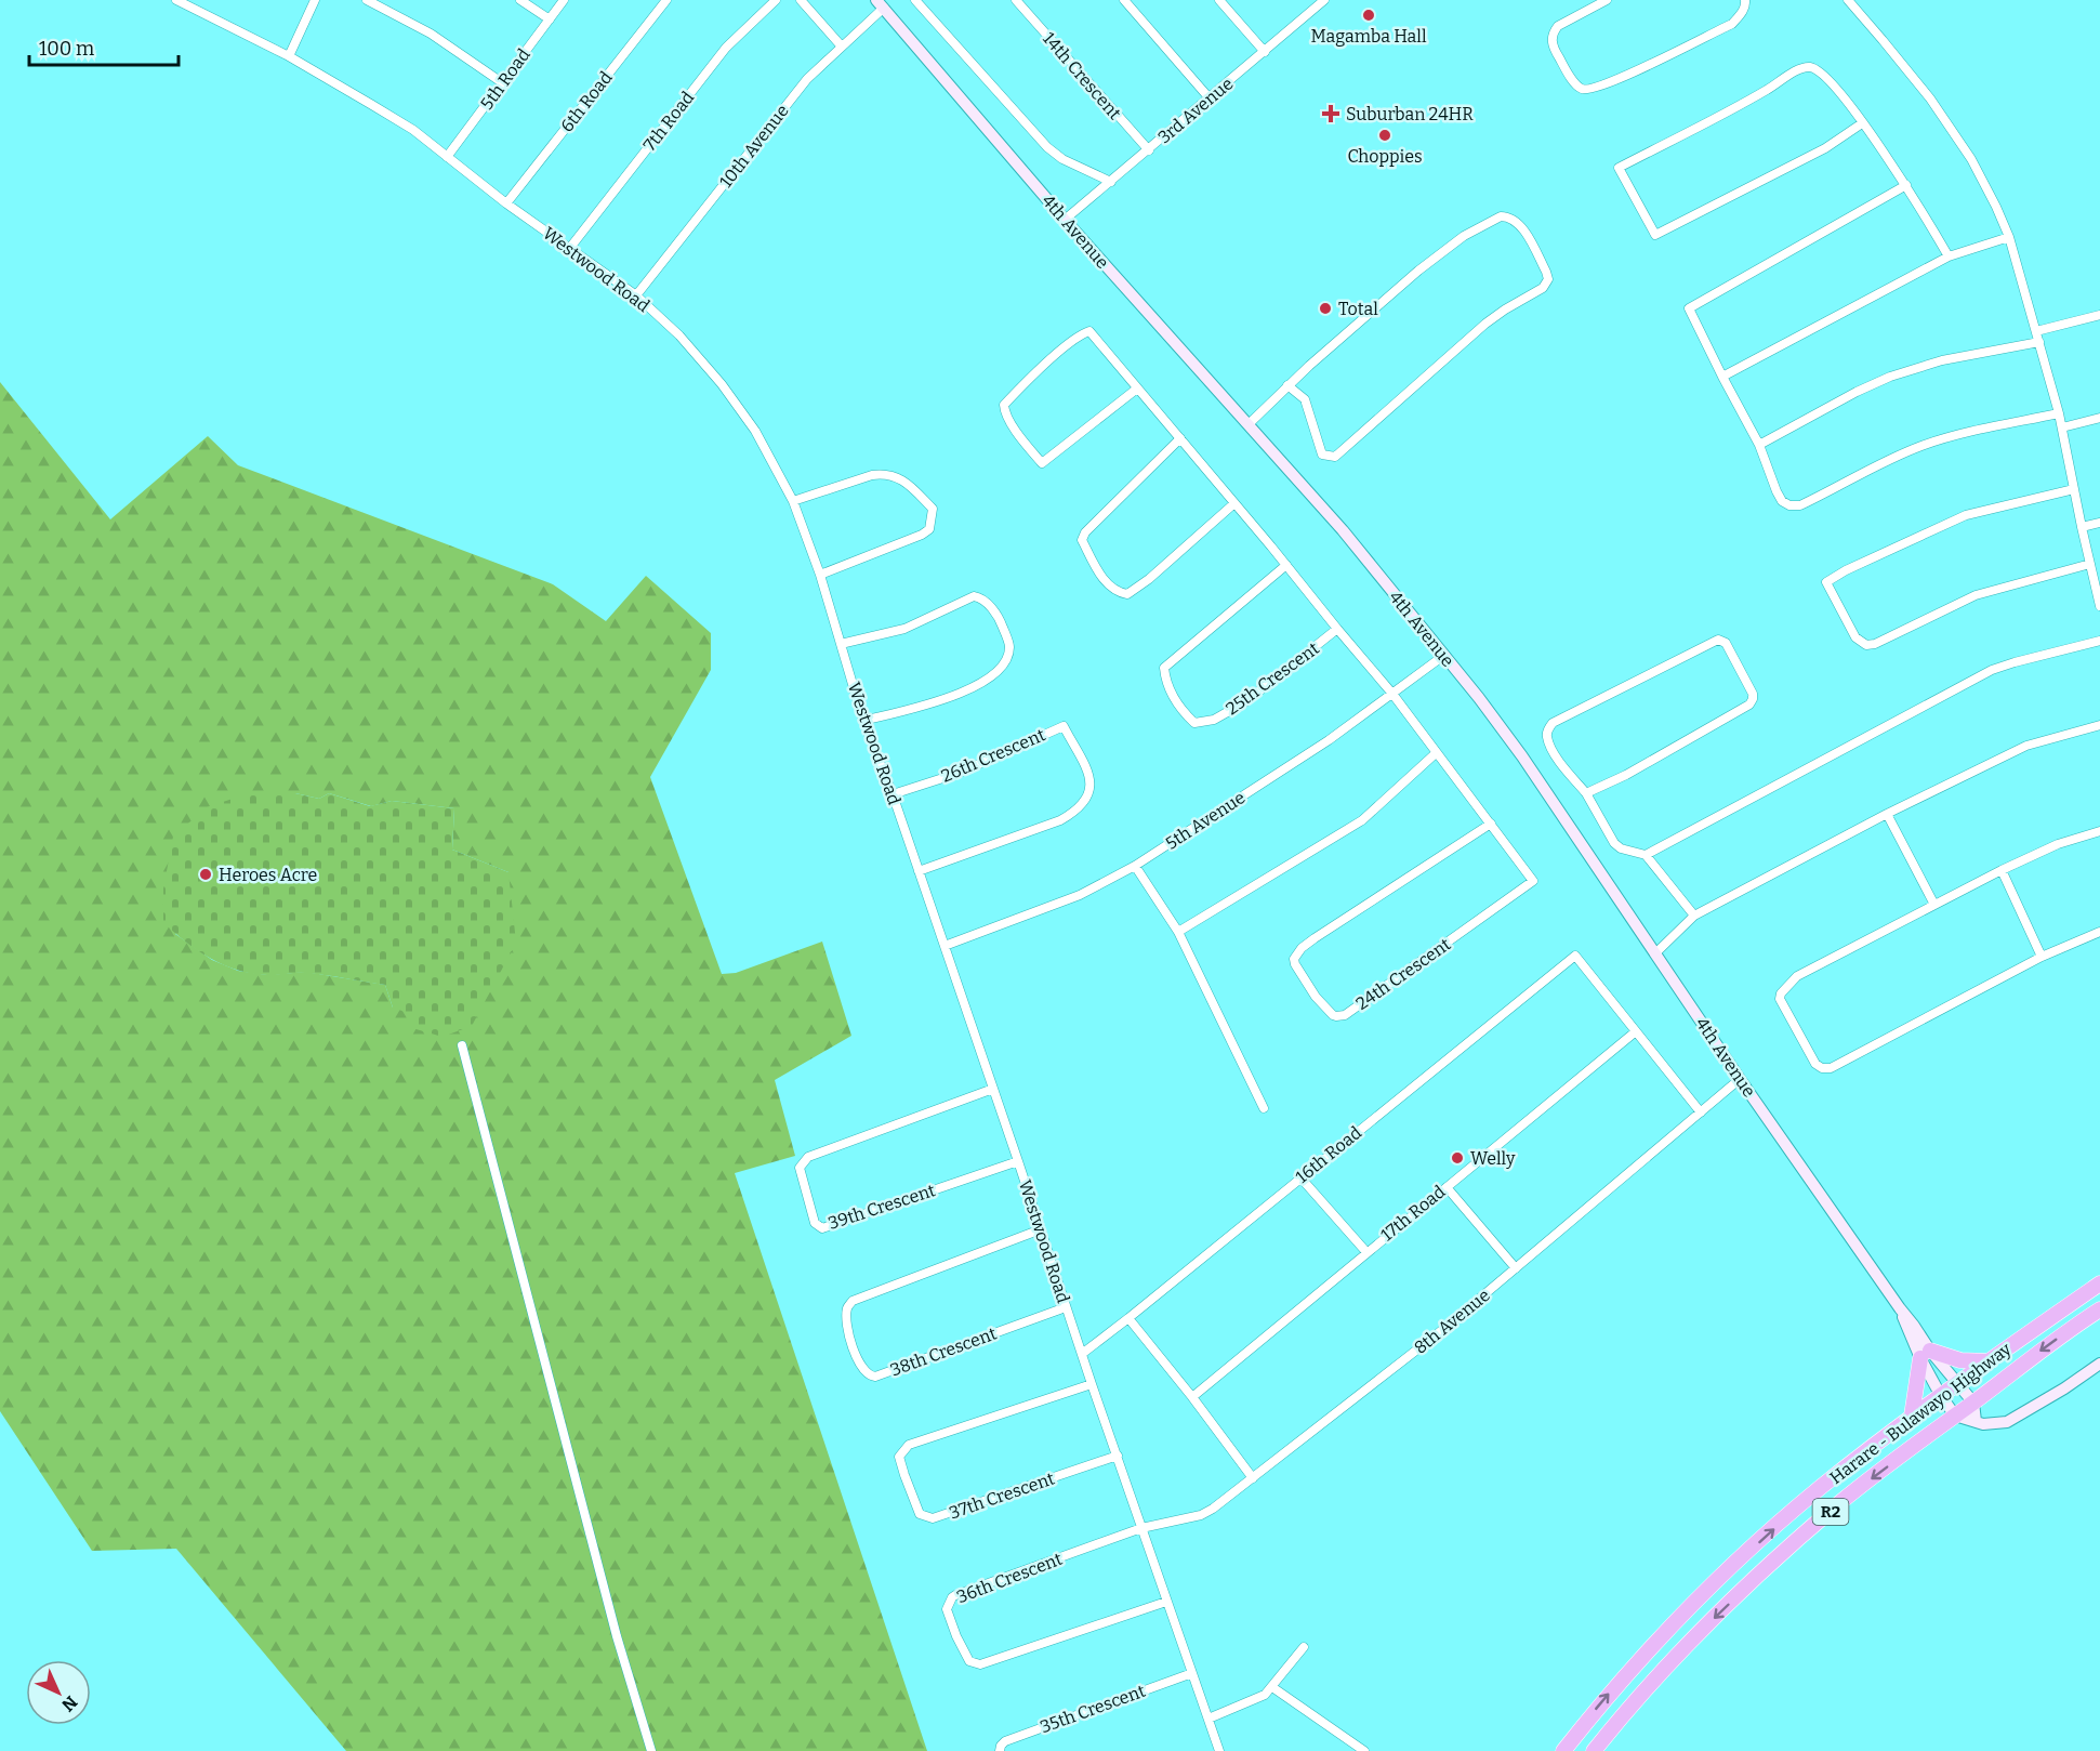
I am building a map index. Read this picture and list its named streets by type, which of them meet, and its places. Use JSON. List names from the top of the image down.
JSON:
{
  "streets": {
    "highway": ["Harare - Bulawayo Highway", "R2"],
    "street": [
      "14th Crescent",
      "5th Road",
      "6th Road",
      "3rd Avenue",
      "7th Road",
      "10th Avenue",
      "4th Avenue",
      "Westwood Road",
      "25th Crescent",
      "26th Crescent",
      "5th Avenue",
      "24th Crescent",
      "16th Road",
      "39th Crescent",
      "17th Road",
      "8th Avenue",
      "38th Crescent",
      "37th Crescent",
      "36th Crescent",
      "35th Crescent"
    ]
  },
  "crossings": [
    ["14th Crescent", "3rd Avenue"],
    ["5th Road", "Westwood Road"],
    ["6th Road", "Westwood Road"],
    ["3rd Avenue", "4th Avenue"],
    ["7th Road", "Westwood Road"],
    ["10th Avenue", "4th Avenue"],
    ["10th Avenue", "Westwood Road"],
    ["4th Avenue", "5th Avenue"],
    ["4th Avenue", "8th Avenue"],
    ["Westwood Road", "26th Crescent"],
    ["Westwood Road", "5th Avenue"],
    ["Westwood Road", "16th Road"],
    ["Westwood Road", "39th Crescent"],
    ["Westwood Road", "8th Avenue"],
    ["Westwood Road", "38th Crescent"],
    ["Westwood Road", "37th Crescent"],
    ["Westwood Road", "36th Crescent"],
    ["Westwood Road", "35th Crescent"],
    ["16th Road", "17th Road"],
    ["8th Avenue", "36th Crescent"]
  ],
  "places": {
    "other": [
      "Magamba Hall",
      "Choppies",
      "Total",
      "Heroes Acre",
      "Welly"
    ],
    "health": ["Suburban 24HR"]
  },
  "scale_bar": "100 m",
  "north": "bottom right"
}
